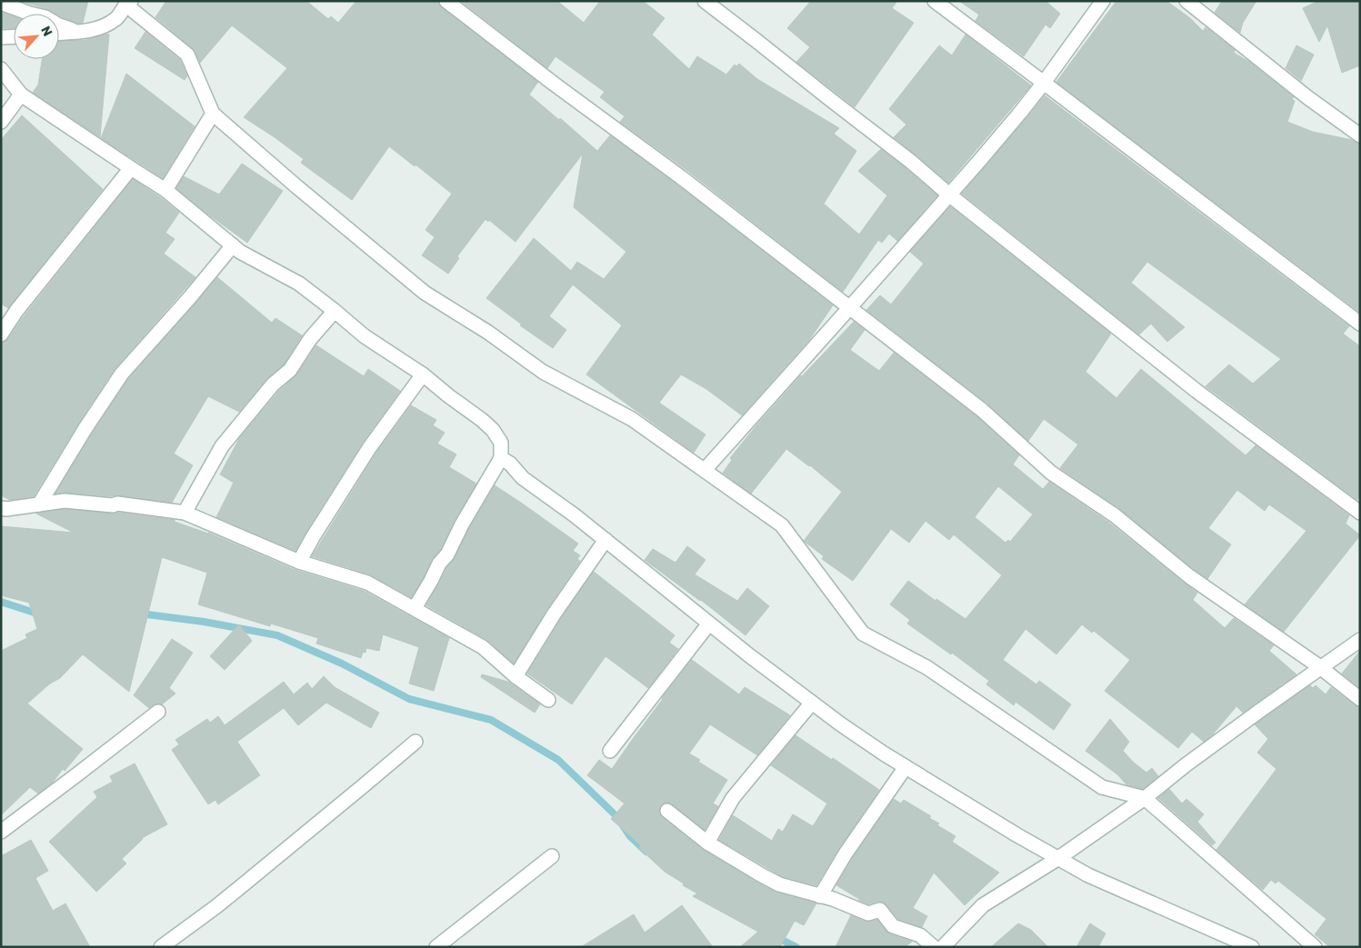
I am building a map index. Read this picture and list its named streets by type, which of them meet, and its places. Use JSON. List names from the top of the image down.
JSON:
{
  "north": "top right"
}
